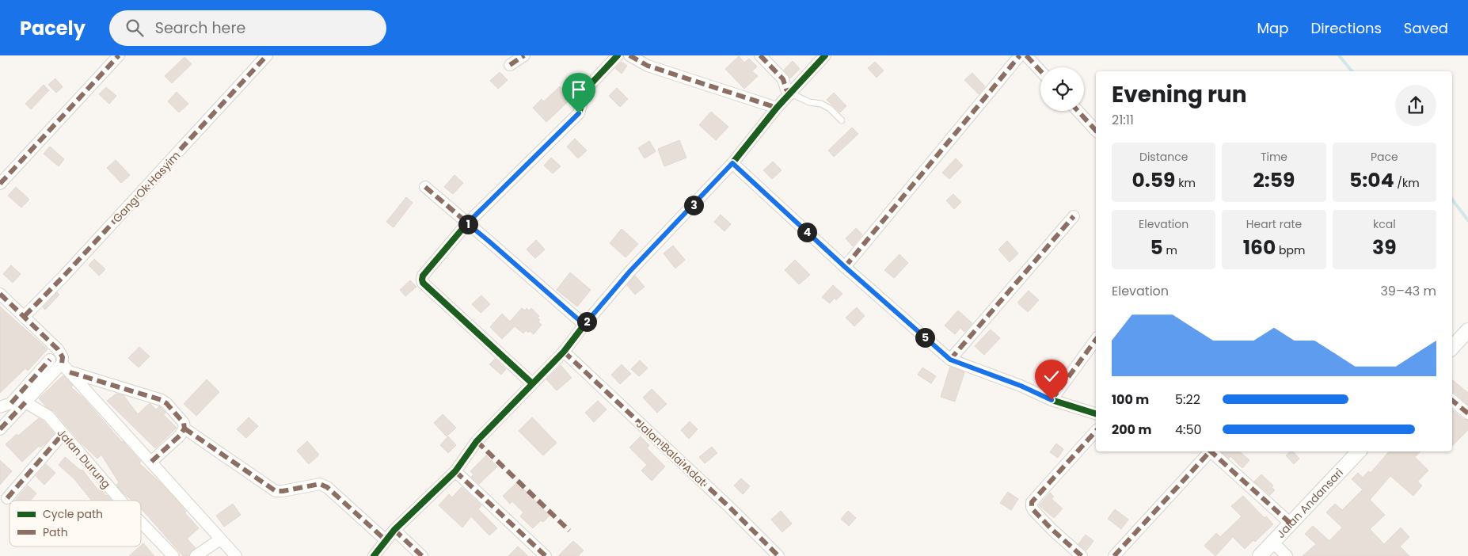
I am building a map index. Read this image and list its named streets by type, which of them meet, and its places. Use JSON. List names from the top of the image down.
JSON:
{
  "streets": {
    "street": [
      "Gang Ok Hasyim",
      "Jalan Balai Adat",
      "Jalan Durung",
      "Jalan Andansari"
    ]
  },
  "legend": ["Cycle path", "Path"],
  "page": {
    "header": "Pacely",
    "search": "Search here",
    "nav": ["Map", "Directions", "Saved"],
    "heading": ["Evening run", "21:11"],
    "stats": [
      ["Distance", "0.59 km"],
      ["Time", "2:59"],
      ["Pace", "5:04 /km"],
      ["Elevation", "5 m"],
      ["Heart rate", "160 bpm"],
      ["kcal", "39"]
    ],
    "pins": [
      "3",
      "1",
      "4",
      "2",
      "5"
    ],
    "chart": ["Elevation", "39–43 m"],
    "list": [
      {
        "name": "100 m",
        "note": "5:22"
      },
      {
        "name": "200 m",
        "note": "4:50"
      }
    ]
  }
}
